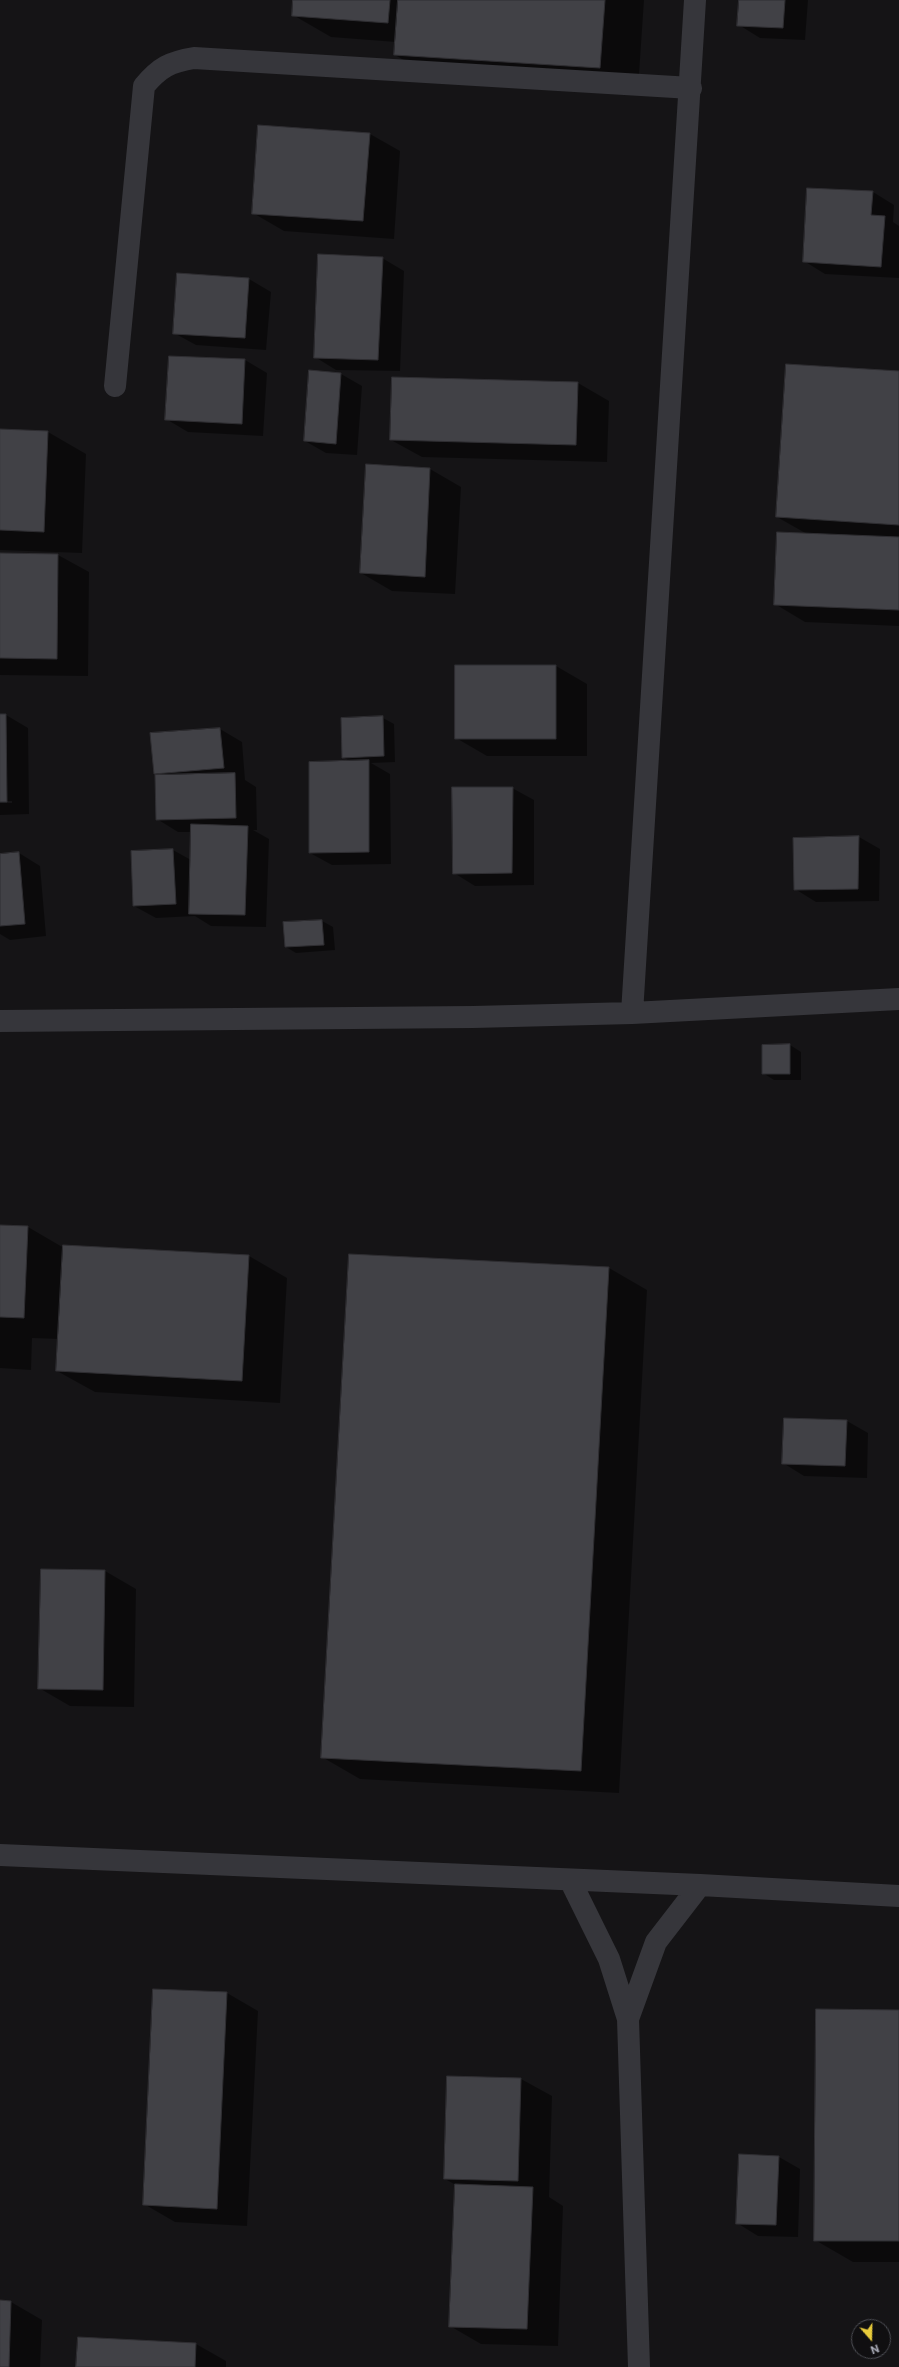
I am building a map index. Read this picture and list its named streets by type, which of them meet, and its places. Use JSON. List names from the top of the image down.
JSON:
{
  "north": "bottom"
}
